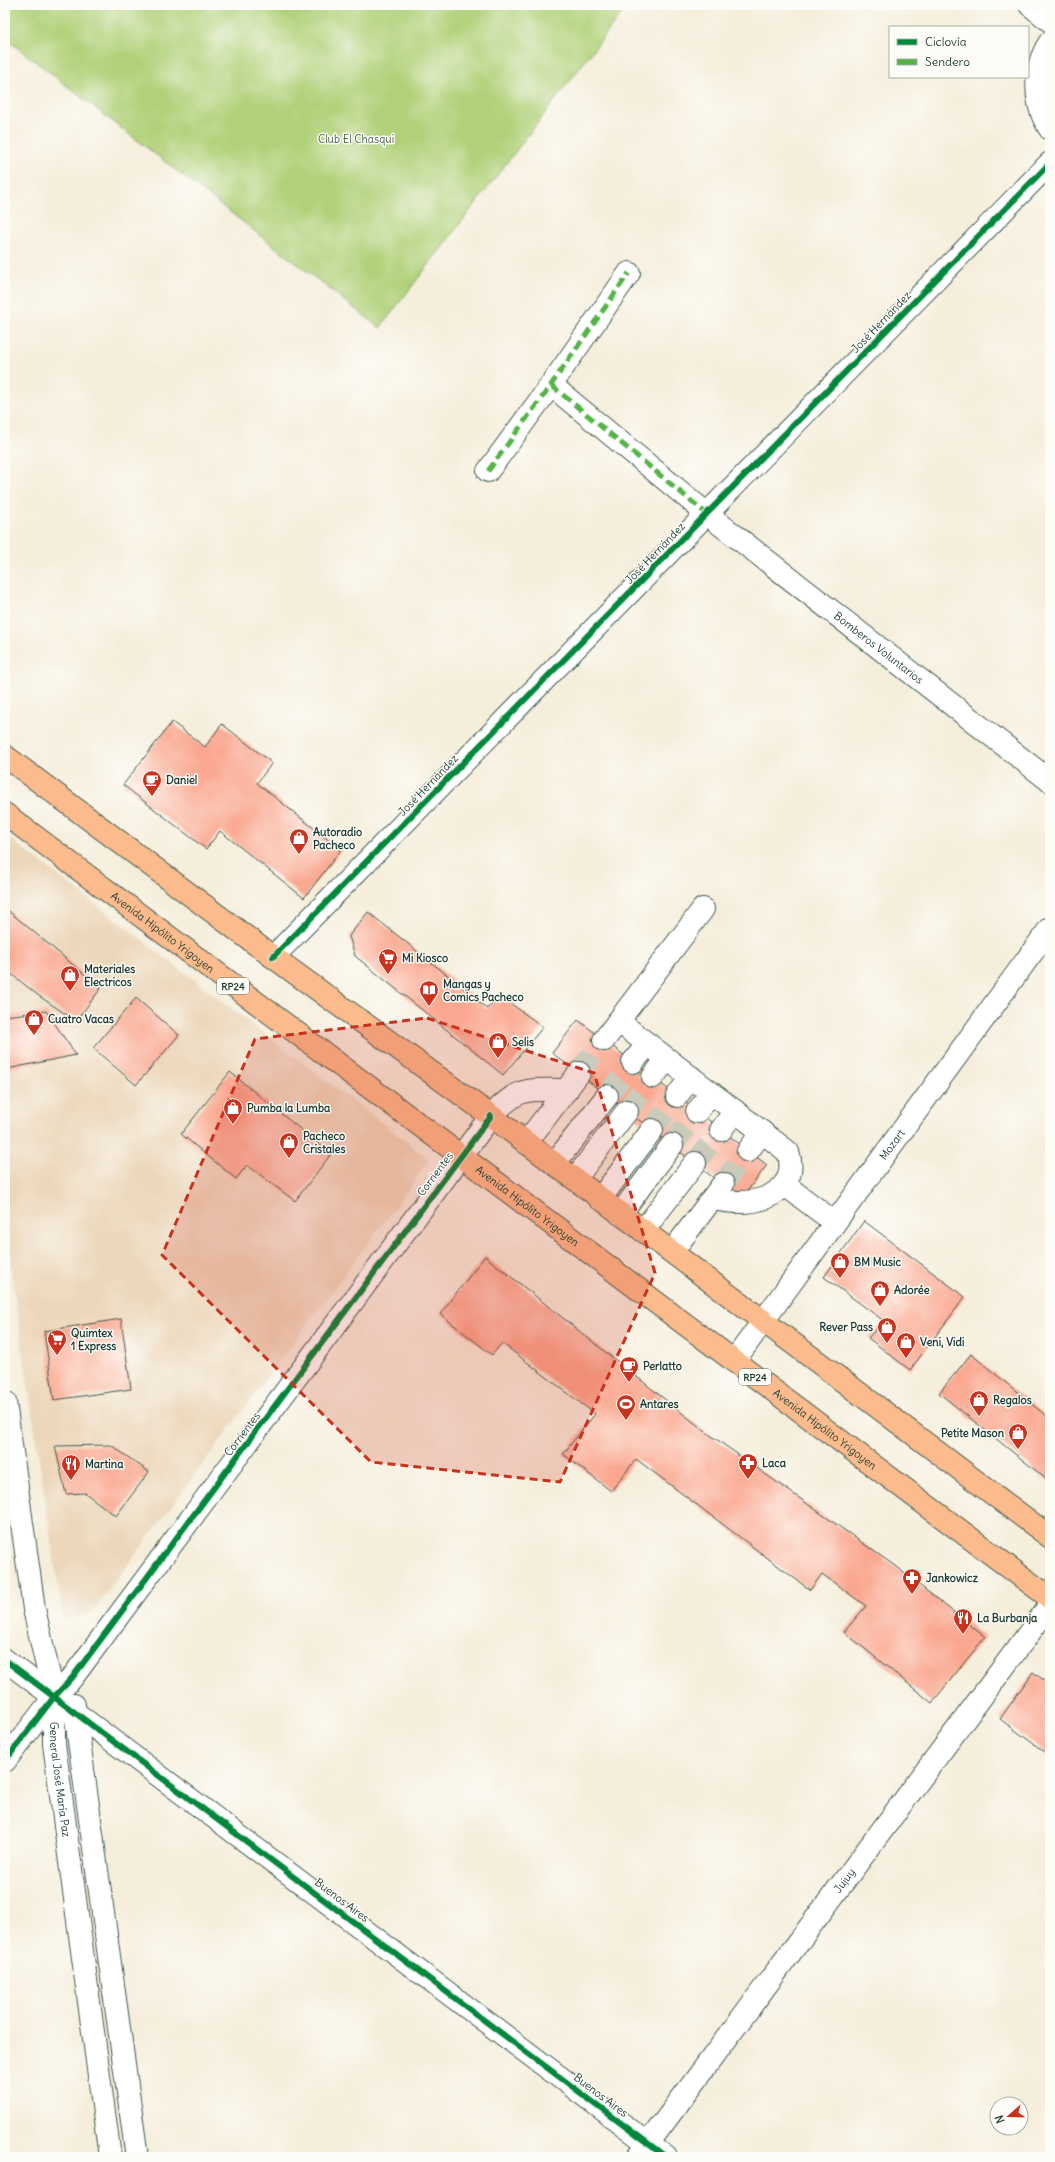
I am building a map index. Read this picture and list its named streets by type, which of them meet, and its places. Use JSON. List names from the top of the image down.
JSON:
{
  "streets": {
    "main road": ["Avenida Hipólito Yrigoyen", "RP24"],
    "street": [
      "José Hernández",
      "Bomberos Voluntarios",
      "Mozart",
      "Corrientes",
      "General José María Paz",
      "Jujuy",
      "Buenos Aires"
    ]
  },
  "crossings": [
    ["José Hernández", "Bomberos Voluntarios"],
    ["Avenida Hipólito Yrigoyen", "Mozart"],
    ["Avenida Hipólito Yrigoyen", "Corrientes"],
    ["Corrientes", "General José María Paz"],
    ["Corrientes", "Buenos Aires"],
    ["General José María Paz", "Buenos Aires"],
    ["Jujuy", "Buenos Aires"]
  ],
  "parks": ["Club El Chasqui"],
  "places": {
    "cafe": ["Daniel", "Perlatto"],
    "shop": [
      "Autoradio Pacheco",
      "Materiales Electricos",
      "Cuatro Vacas",
      "Selis",
      "Pumba la Lumba",
      "Pacheco Cristales",
      "BM Music",
      "Adorée",
      "Rever Pass",
      "Veni, Vidi",
      "Regalos",
      "Petite Mason"
    ],
    "supermarket": ["Mi Kiosco", "Quimtex 1 Express"],
    "library": ["Mangas y Comics Pacheco"],
    "sports": ["Antares"],
    "pharmacy": ["Laca", "Jankowicz"],
    "restaurant": ["Martina", "La Burbanja"]
  },
  "legend": ["Ciclovía", "Sendero"],
  "north": "left"
}
